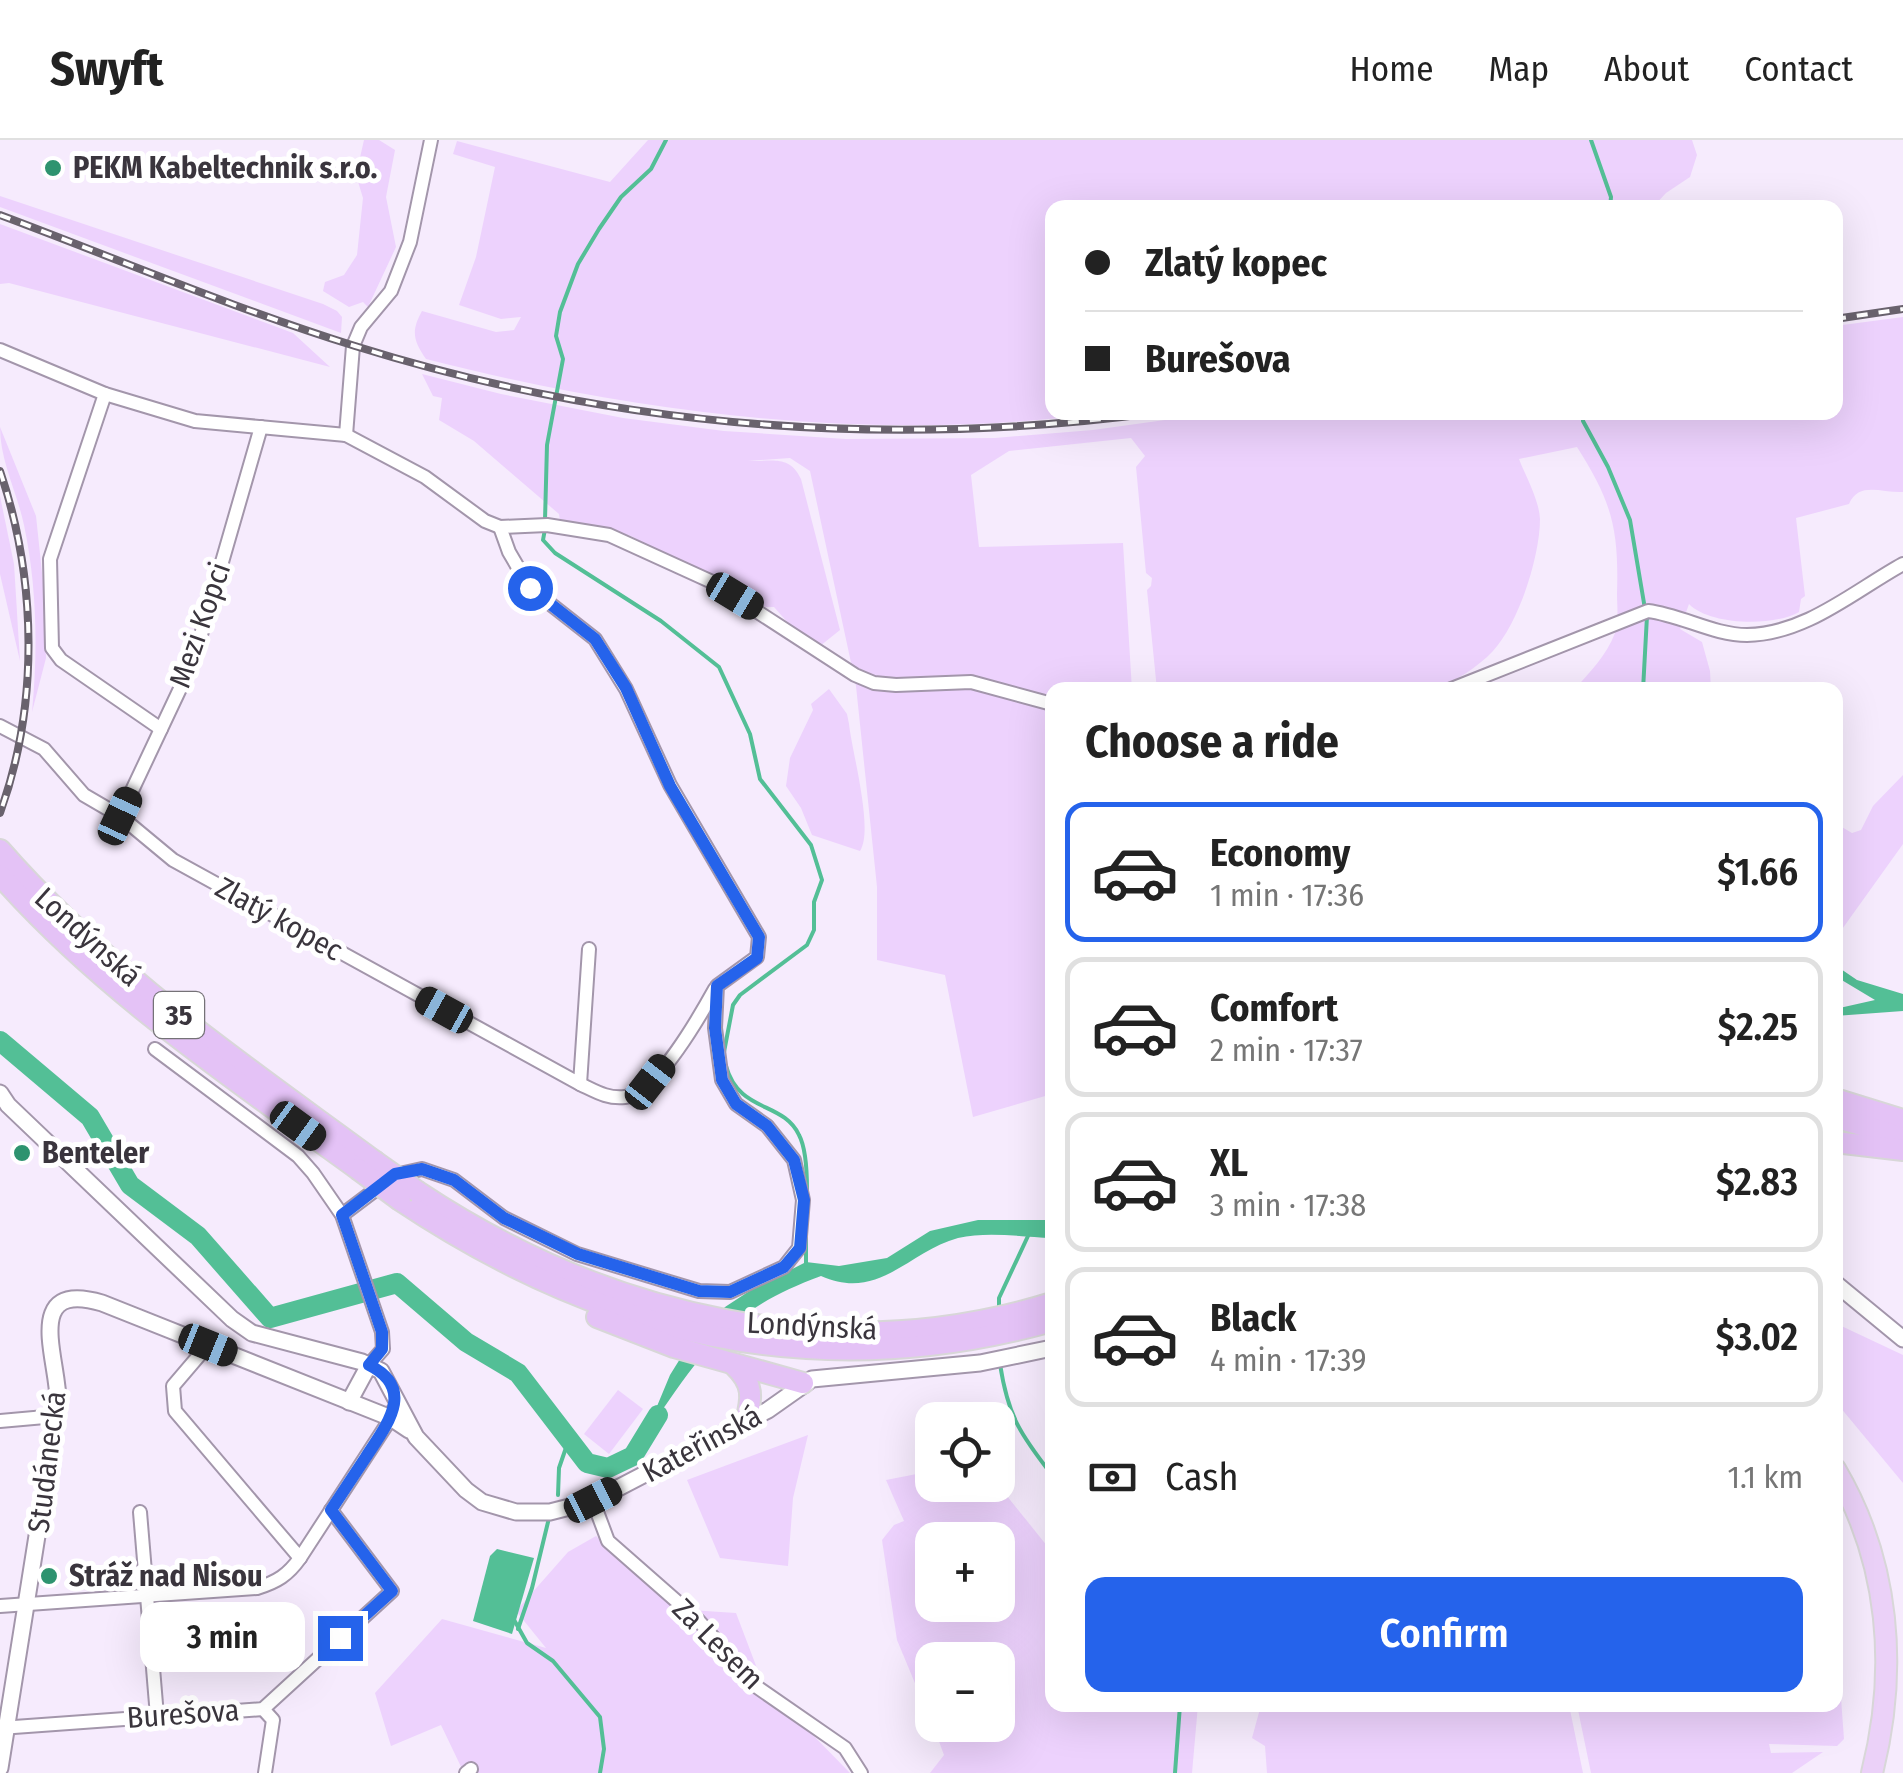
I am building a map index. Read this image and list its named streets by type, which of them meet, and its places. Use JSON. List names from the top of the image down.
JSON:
{
  "streets": {
    "highway": ["Londýnská", "35"],
    "street": [
      "Mezi Kopci",
      "Zlatý kopec",
      "Kateřinská",
      "Studánecká",
      "Za Lesem",
      "Burešova"
    ]
  },
  "crossings": [
    ["Mezi Kopci", "Zlatý kopec"],
    ["Londýnská", "Kateřinská"],
    ["Kateřinská", "Studánecká"],
    ["Kateřinská", "Za Lesem"],
    ["Studánecká", "Burešova"]
  ],
  "places": ["PEKM Kabeltechnik s.r.o.", "Benteler", "Stráž nad Nisou"],
  "page": {
    "header": "Swyft",
    "nav": [
      "Home",
      "Map",
      "About",
      "Contact"
    ],
    "banner": ["Zlatý kopec", "Burešova"],
    "heading": "Choose a ride",
    "list": [
      {
        "name": "Economy",
        "note": "1 min · 17:36",
        "value": "$1.66"
      },
      {
        "name": "Comfort",
        "note": "2 min · 17:37",
        "value": "$2.25"
      },
      {
        "name": "XL",
        "note": "3 min · 17:38",
        "value": "$2.83"
      },
      {
        "name": "Black",
        "note": "4 min · 17:39",
        "value": "$3.02"
      }
    ],
    "map_buttons": ["+", "−"],
    "pay": ["Cash", "1.1 km"],
    "buttons": "Confirm",
    "bubble": "3 min"
  }
}
